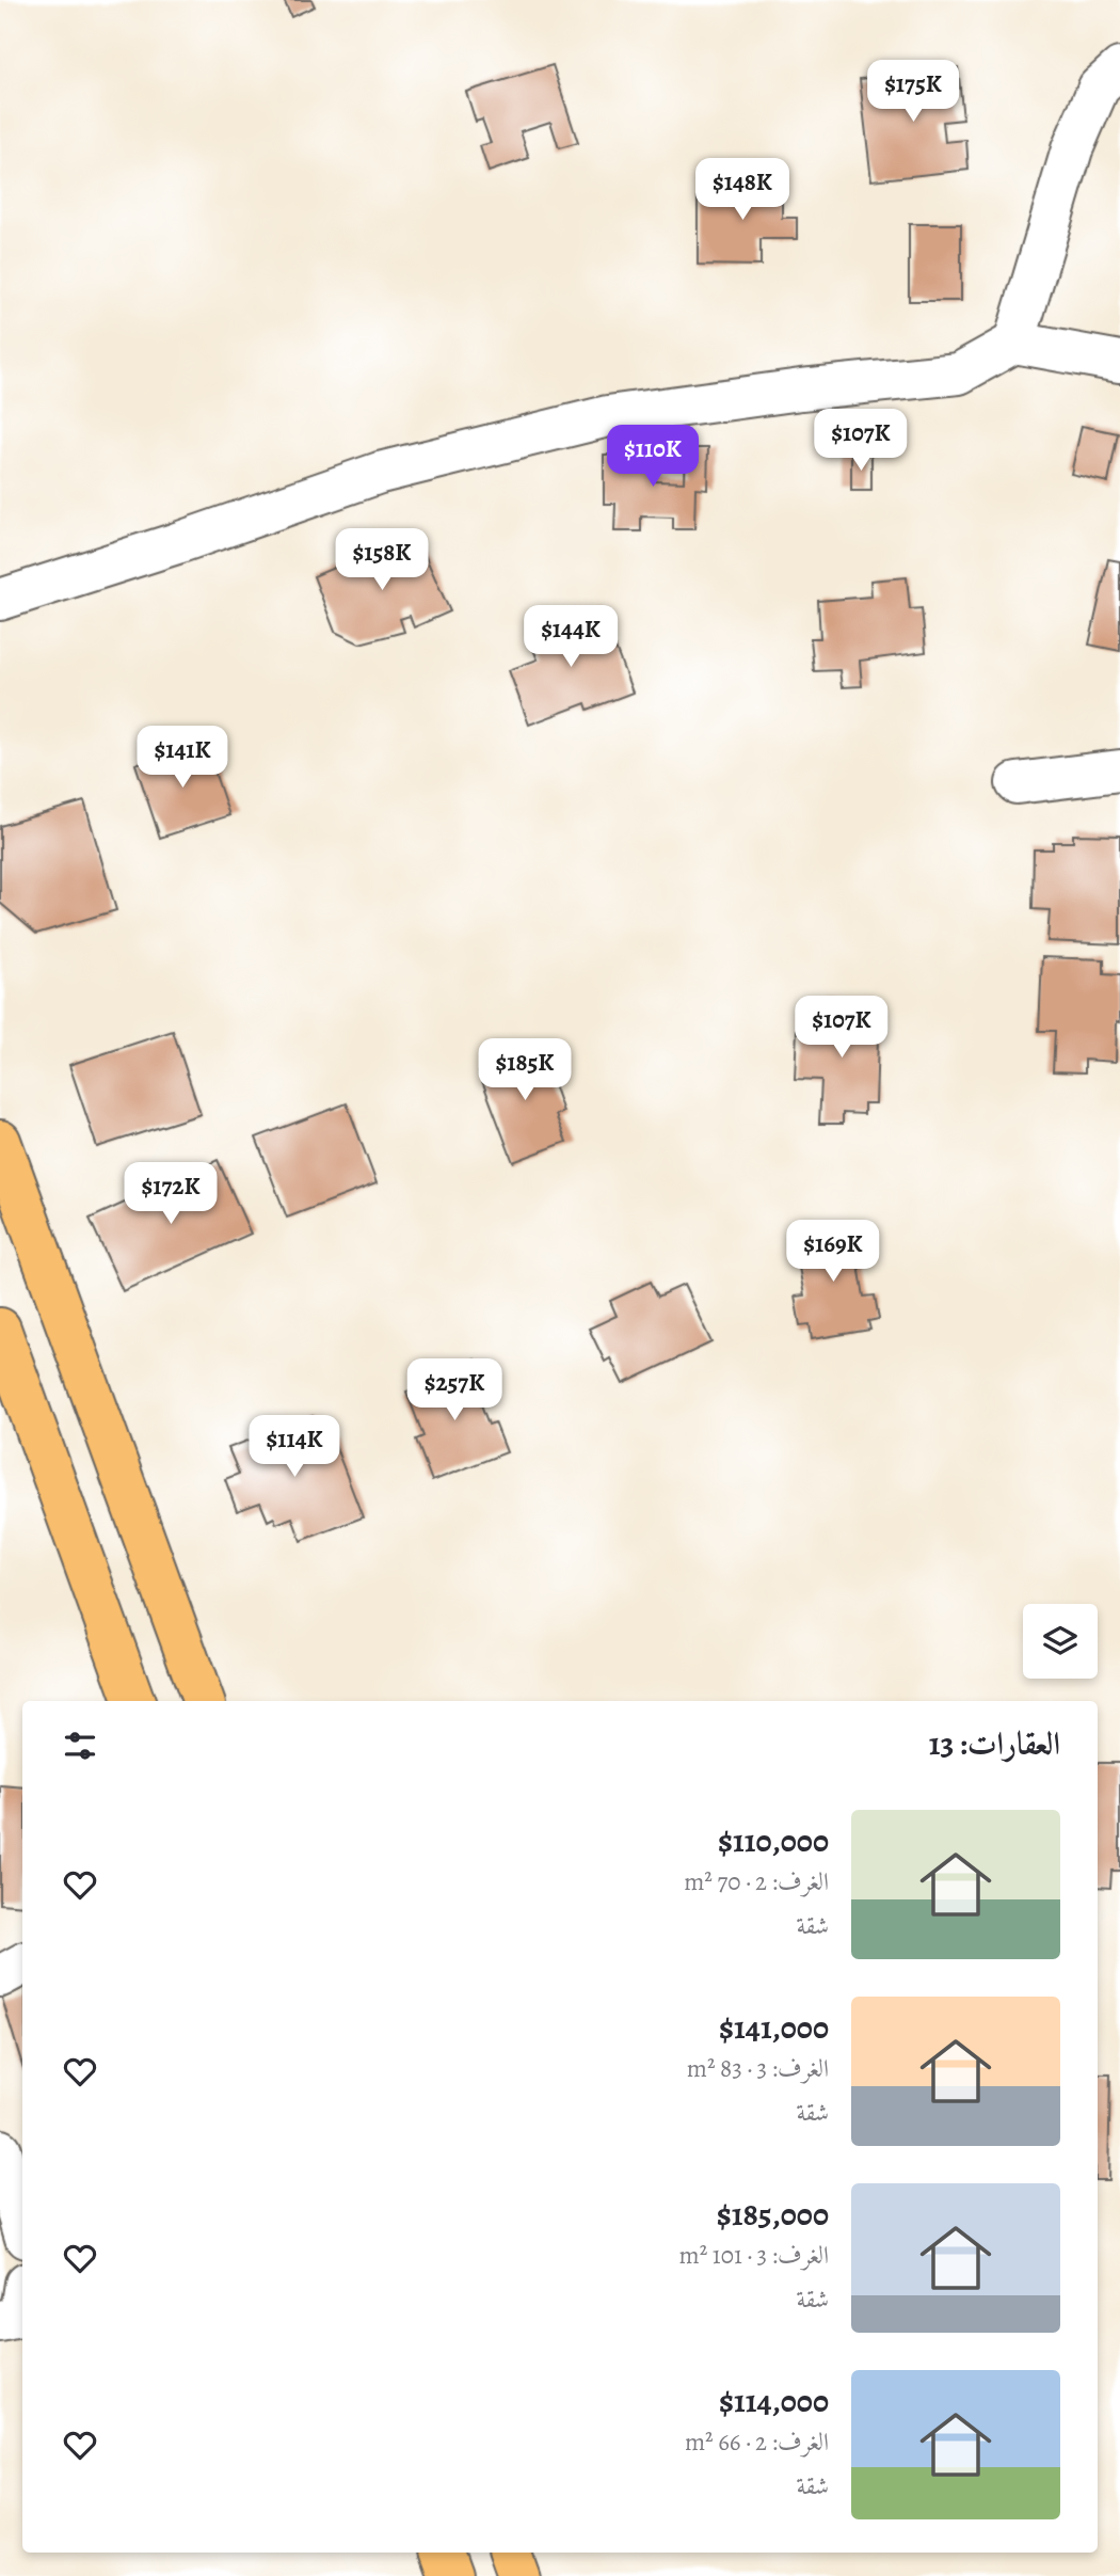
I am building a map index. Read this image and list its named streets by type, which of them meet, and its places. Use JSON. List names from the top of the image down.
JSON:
{
  "page": {
    "price": [
      "$175K",
      "$148K",
      "$107K",
      "$110K",
      "$158K",
      "$144K",
      "$141K",
      "$107K",
      "$185K",
      "$172K",
      "$169K",
      "$257K",
      "$114K"
    ],
    "heading": "العقارات: 13",
    "list": [
      {
        "name": "$110,000",
        "note": "الغرف: 2 · 70 m² · شقة"
      },
      {
        "name": "$141,000",
        "note": "الغرف: 3 · 83 m² · شقة"
      },
      {
        "name": "$185,000",
        "note": "الغرف: 3 · 101 m² · شقة"
      },
      {
        "name": "$114,000",
        "note": "الغرف: 2 · 66 m² · شقة"
      }
    ]
  }
}
